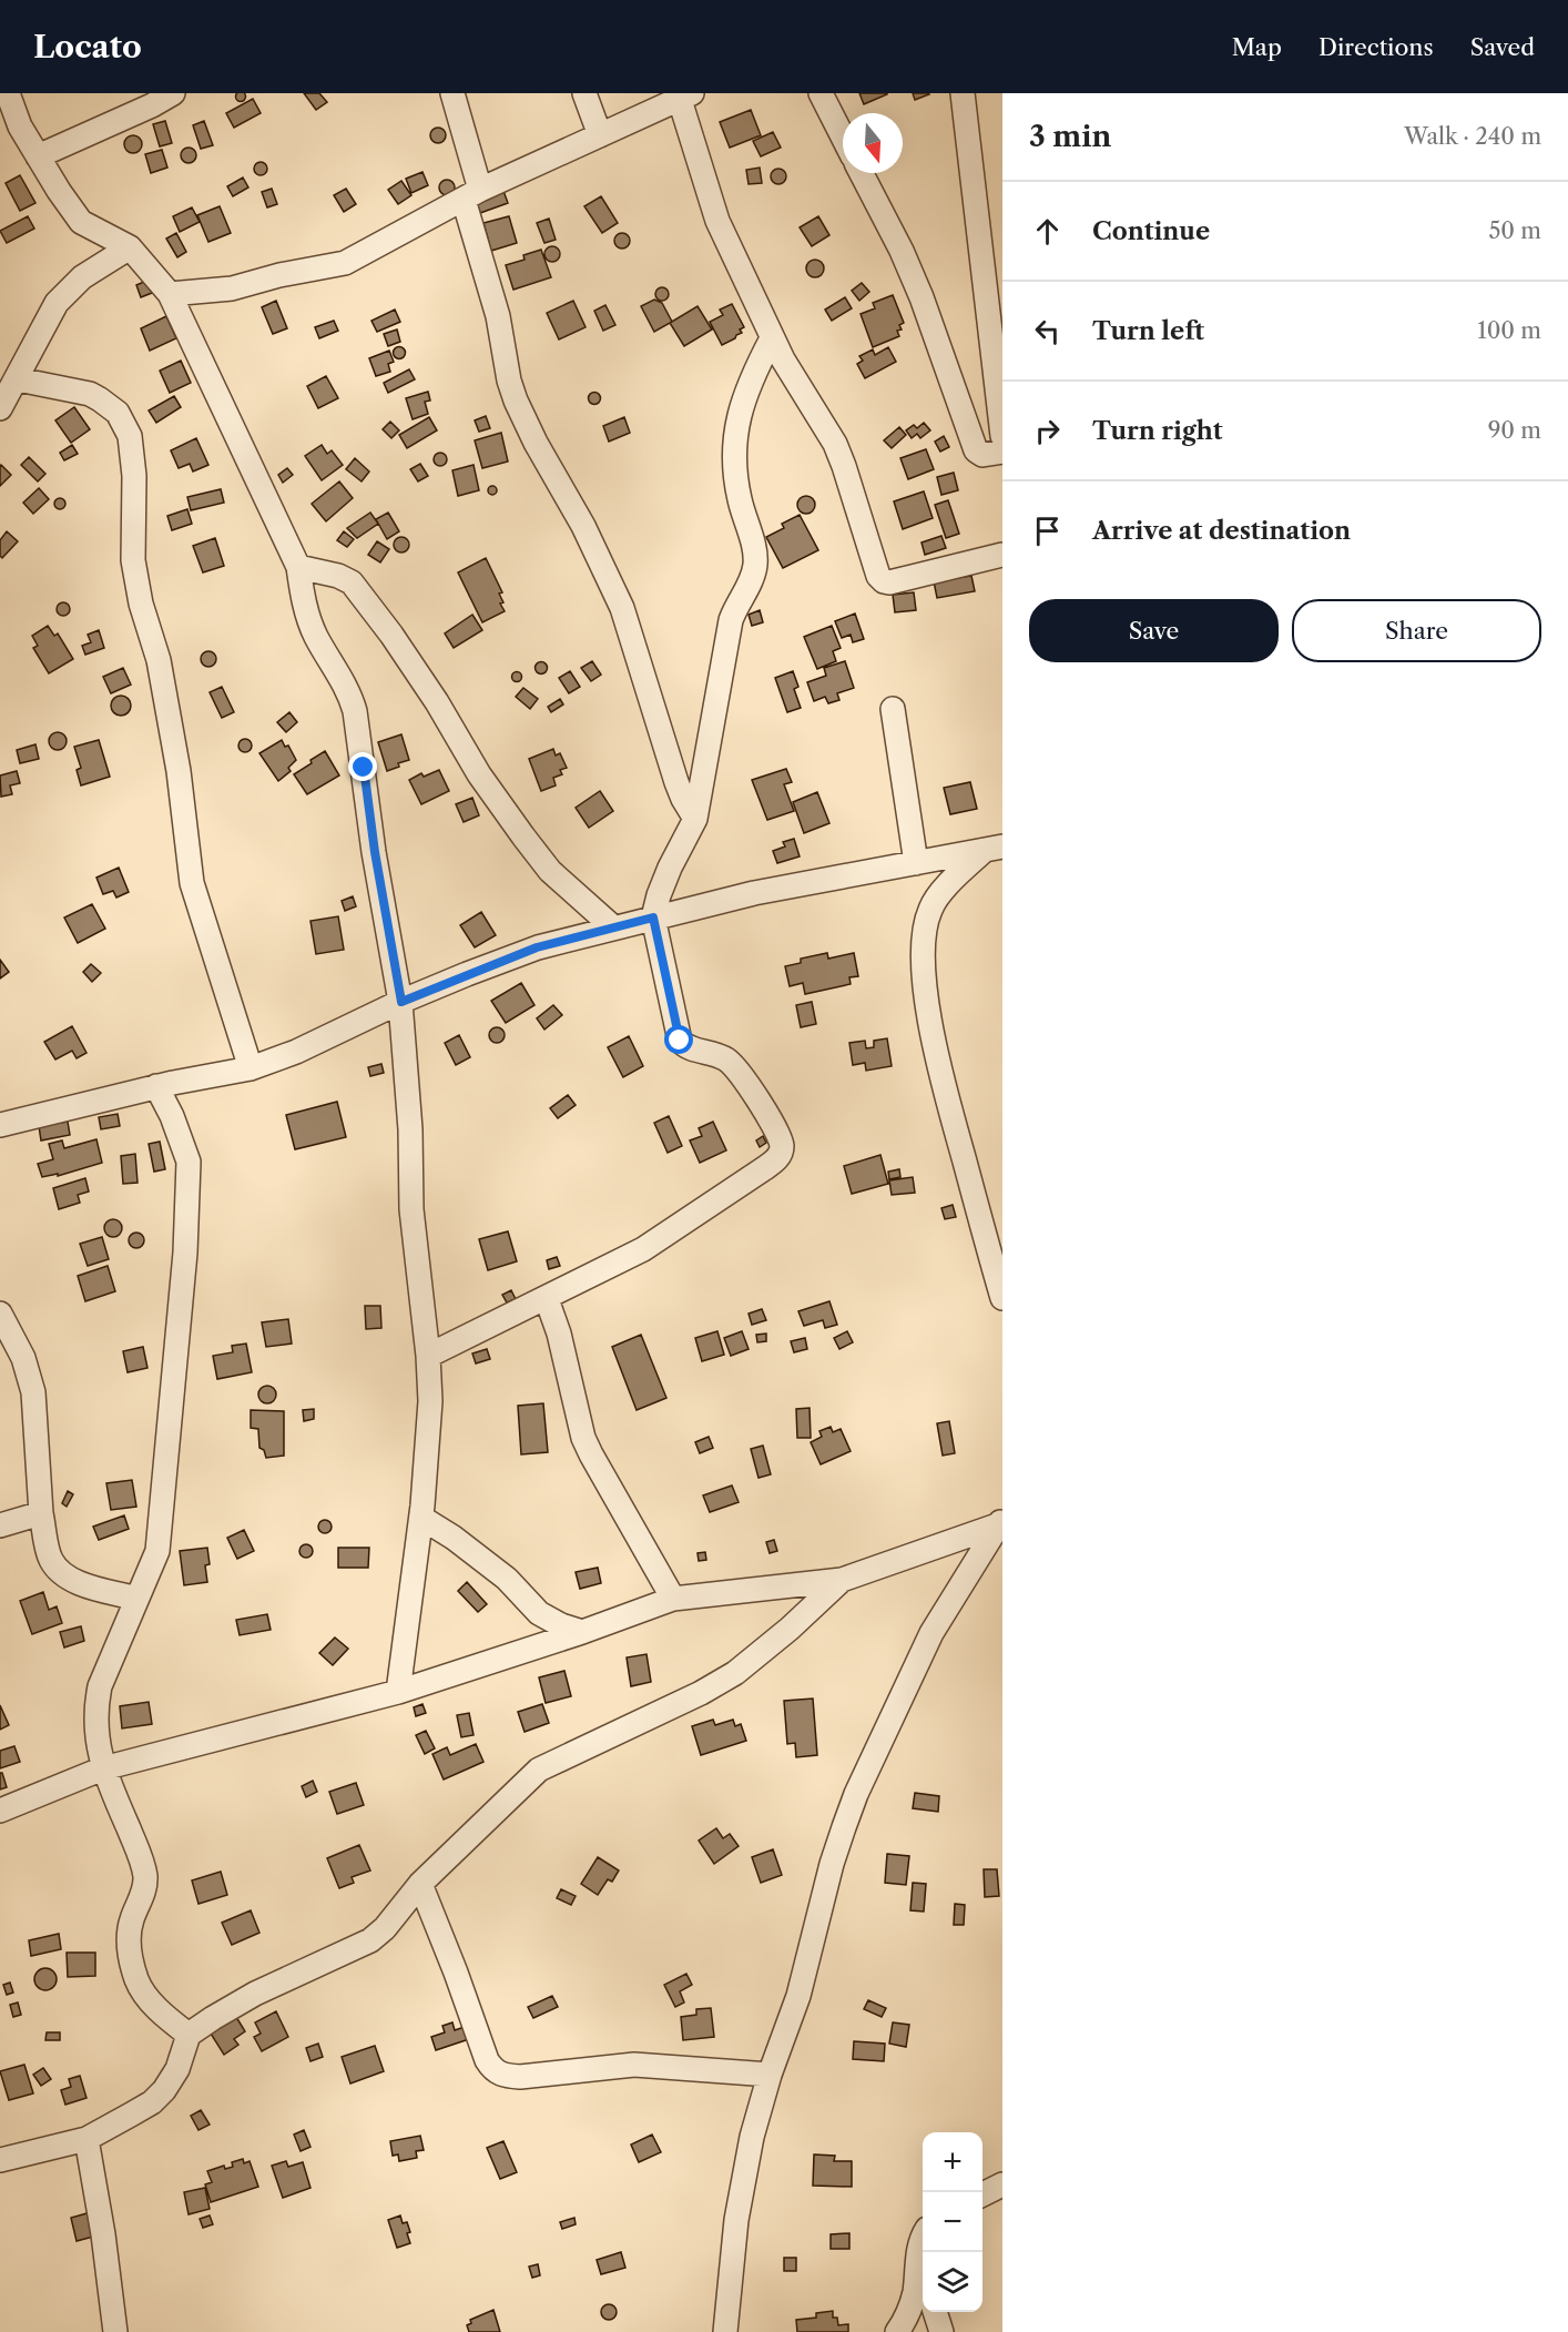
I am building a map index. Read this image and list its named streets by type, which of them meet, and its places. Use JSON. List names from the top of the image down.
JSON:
{
  "north": "bottom",
  "page": {
    "header": "Locato",
    "nav": ["Map", "Directions", "Saved"],
    "heading": ["3 min", "Walk · 240 m"],
    "list": [
      ["Continue", "50 m"],
      ["Turn left", "100 m"],
      ["Turn right", "90 m"],
      "Arrive at destination"
    ],
    "buttons": ["Save", "Share"],
    "map_buttons": ["+", "−"]
  }
}
